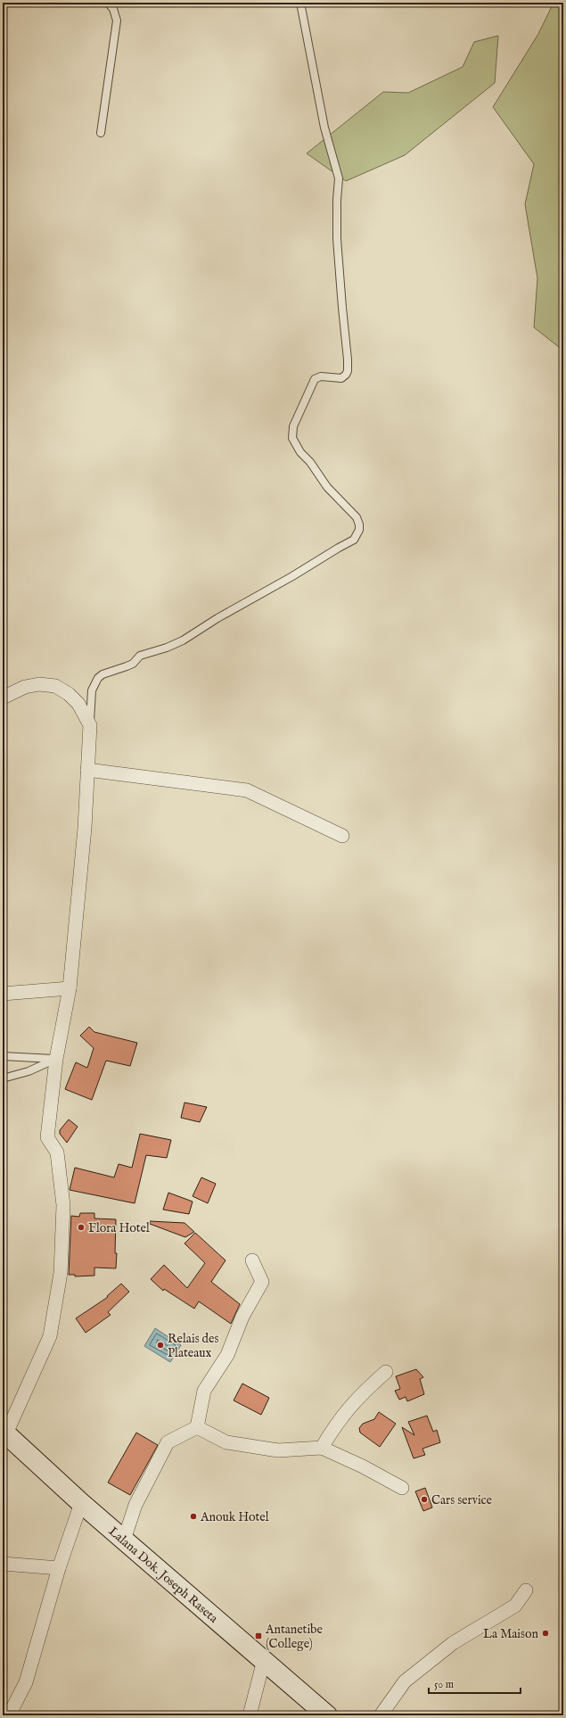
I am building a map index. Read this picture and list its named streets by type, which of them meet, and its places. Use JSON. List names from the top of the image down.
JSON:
{
  "streets": {
    "main road": ["Lalana Dok. Joseph Raseta"]
  },
  "places": {
    "other": [
      "Flora Hotel",
      "Relais des Plateaux",
      "Cars service",
      "Anouk Hotel",
      "La Maison"
    ],
    "transit": ["Antanetibe (College)"]
  },
  "scale_bar": "50 m"
}
